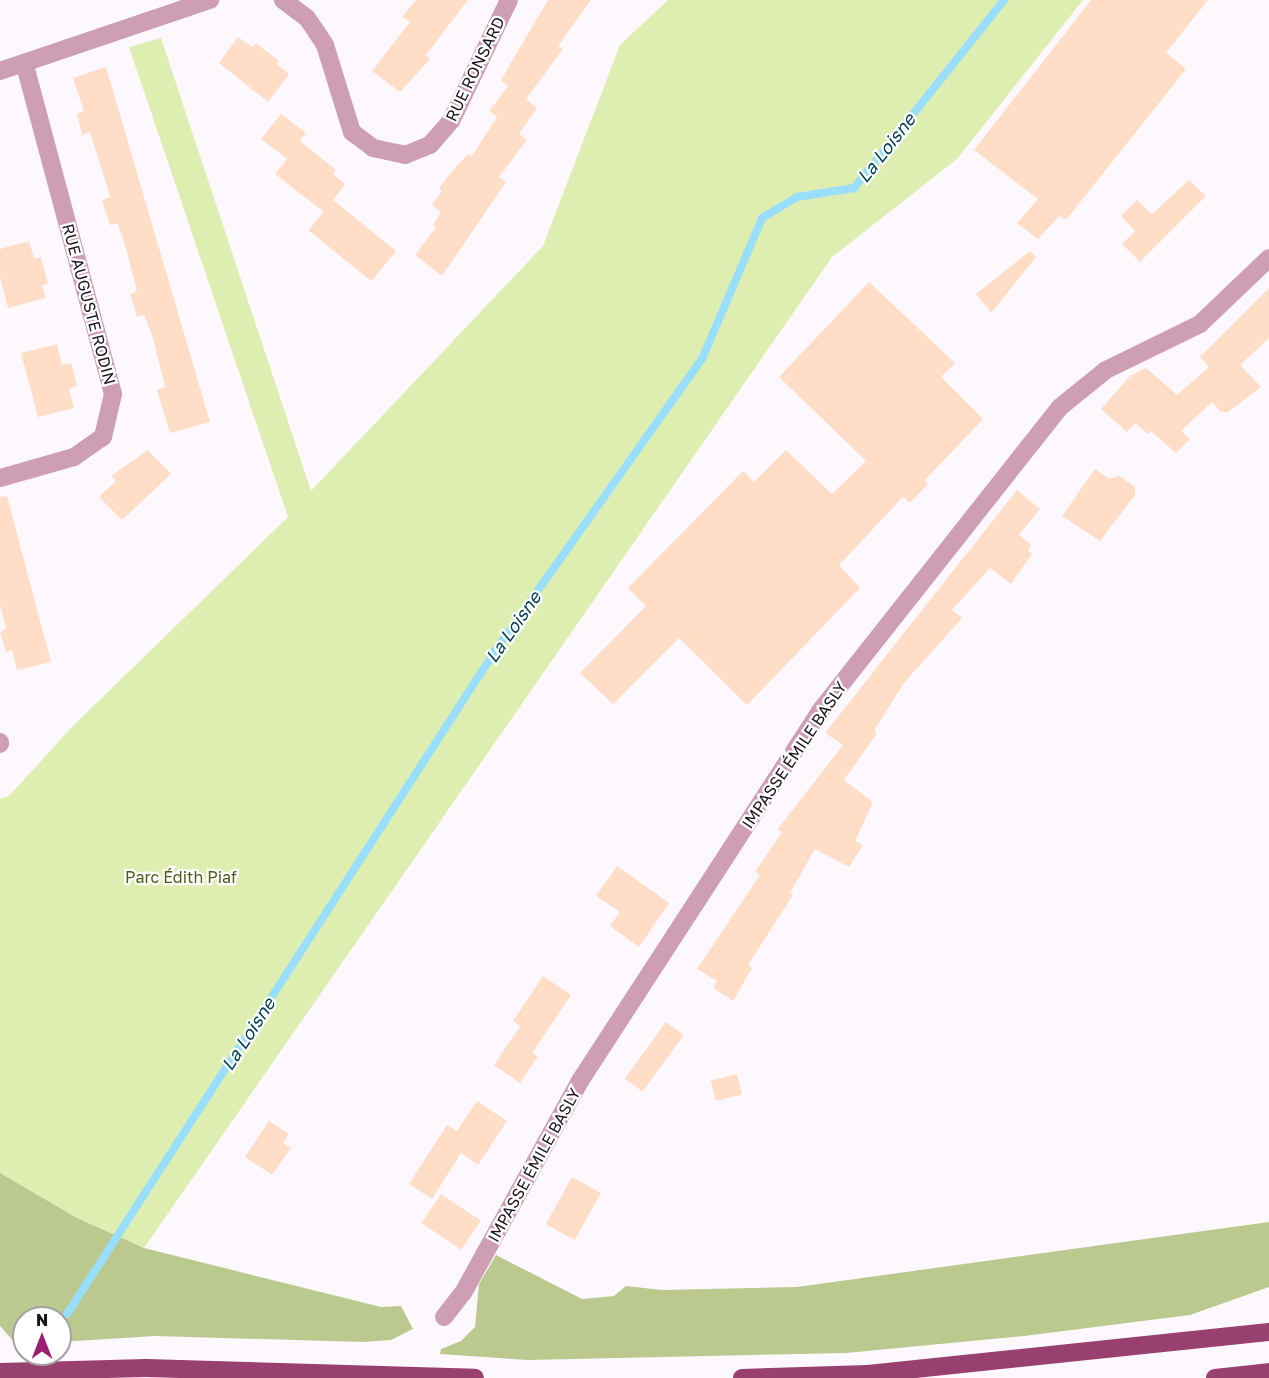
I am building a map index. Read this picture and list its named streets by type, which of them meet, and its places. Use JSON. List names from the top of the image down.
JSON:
{
  "streets": {
    "street": ["RUE RONSARD", "RUE AUGUSTE RODIN", "IMPASSE ÉMILE BASLY"]
  },
  "water": ["La Loisne"],
  "parks": ["Parc Édith Piaf"],
  "north": "top"
}
